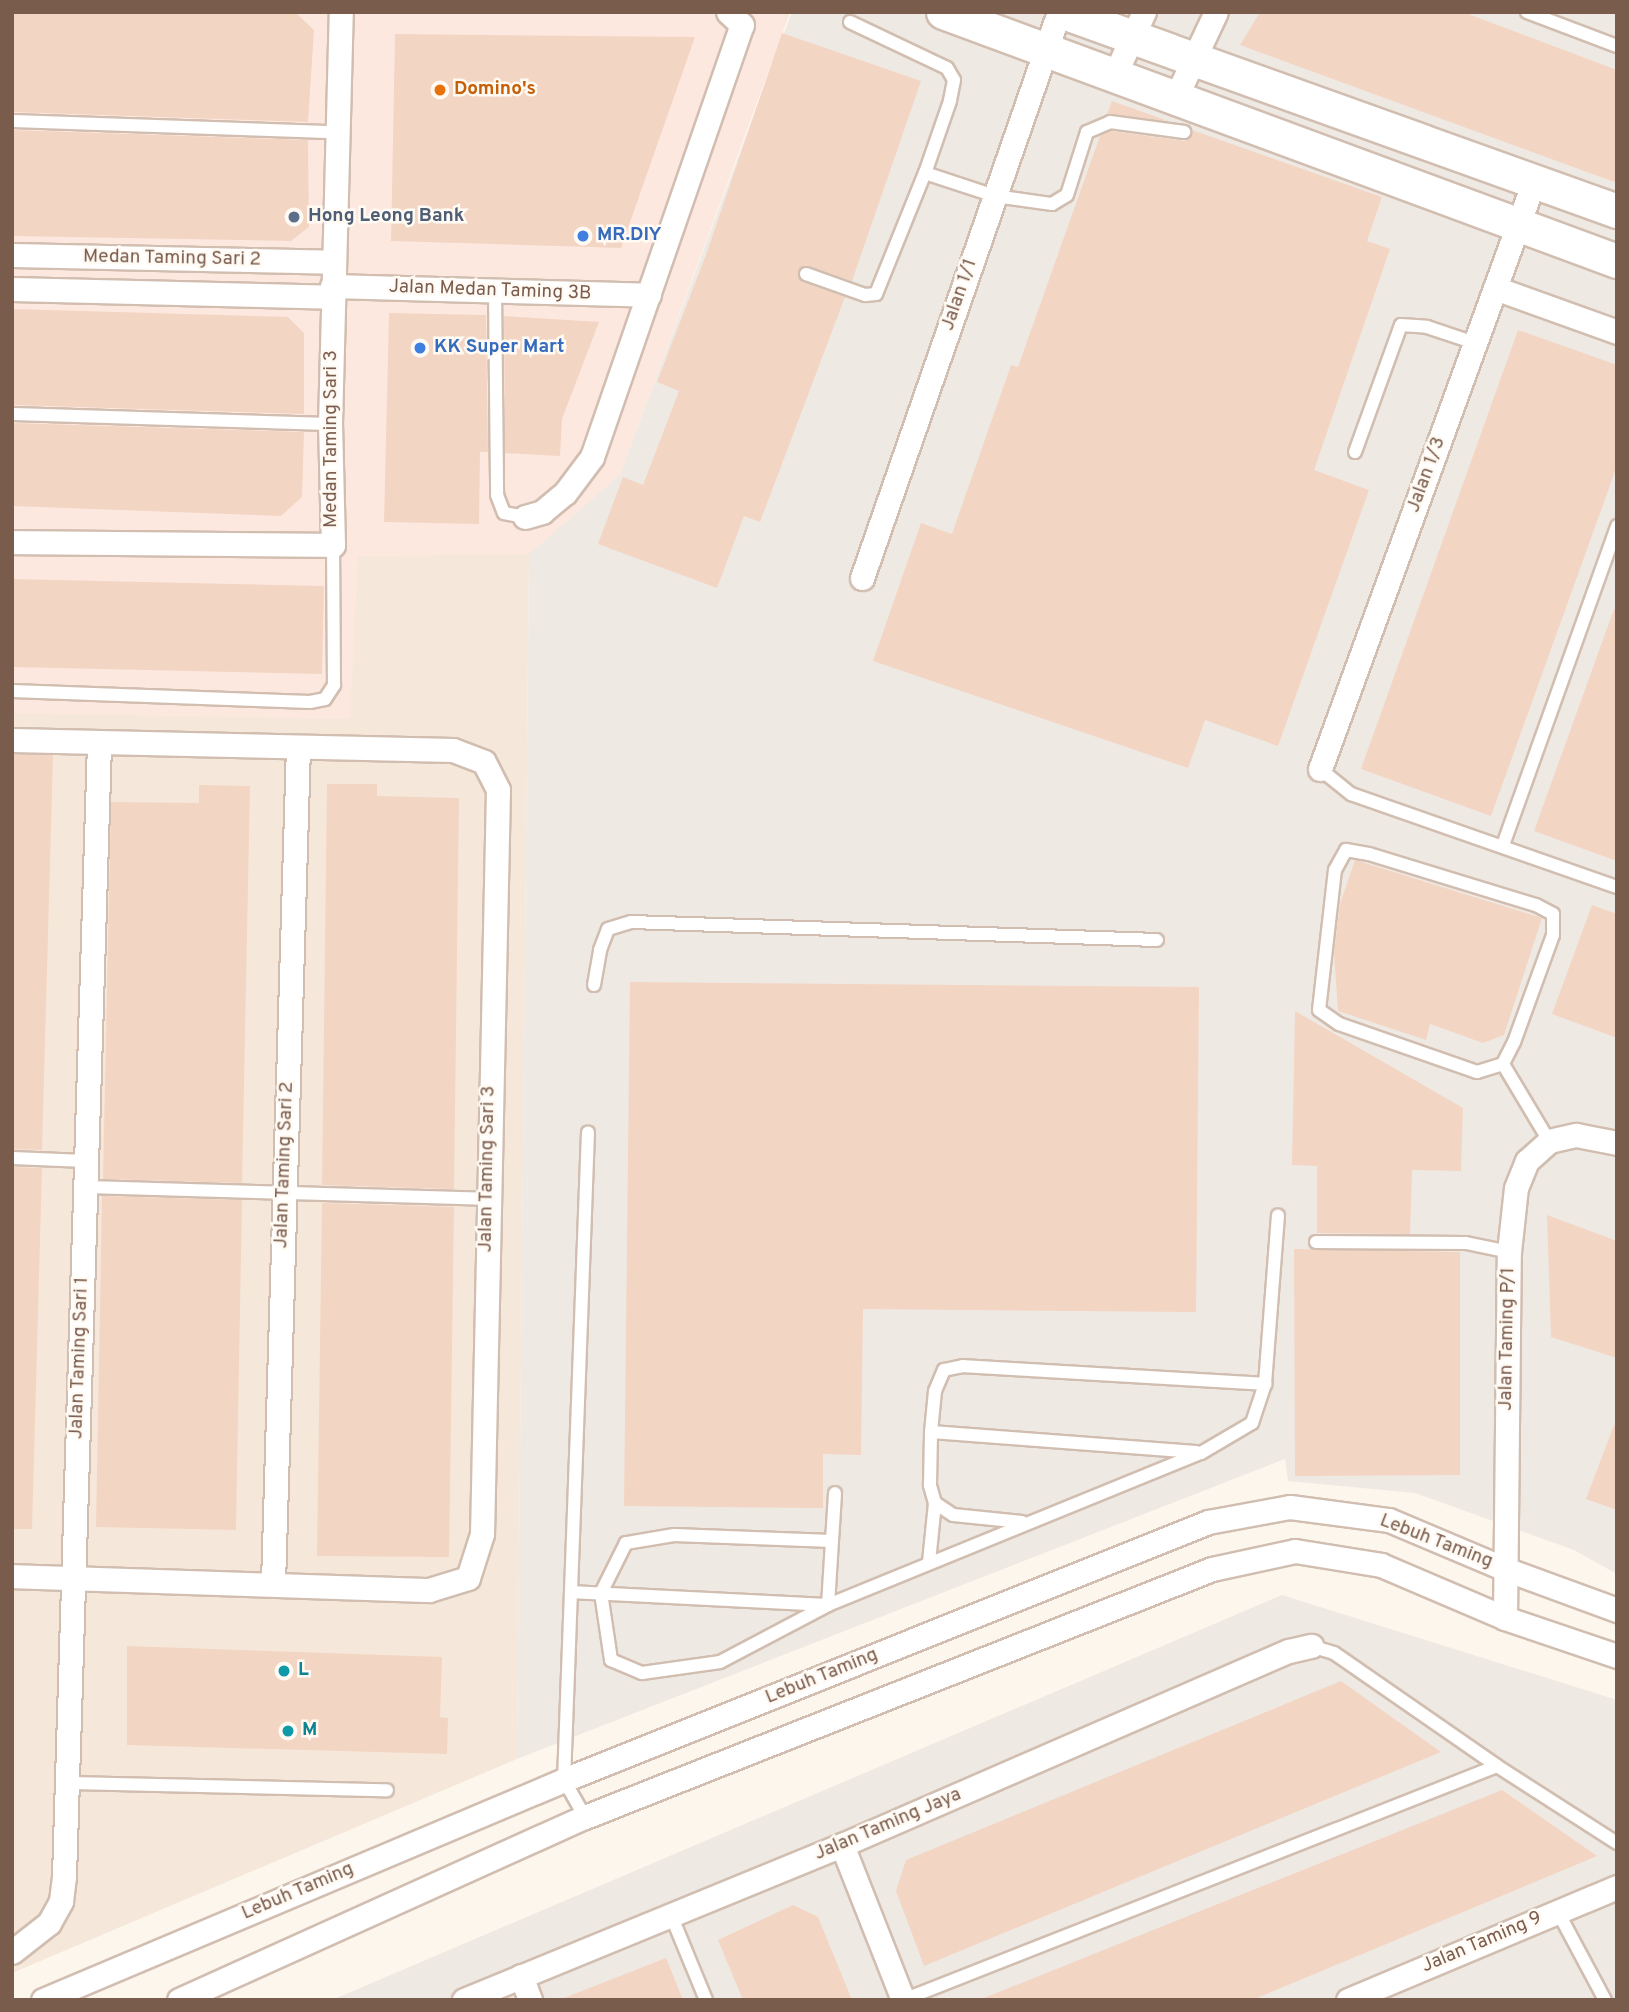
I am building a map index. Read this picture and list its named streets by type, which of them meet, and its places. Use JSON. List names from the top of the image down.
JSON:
{
  "streets": {
    "street": [
      "Medan Taming Sari 2",
      "Jalan Medan Taming 3B",
      "Jalan 1/1",
      "Medan Taming Sari 3",
      "Jalan 1/3",
      "Jalan Taming Sari 2",
      "Jalan Taming Sari 3",
      "Jalan Taming P/1",
      "Jalan Taming Sari 1",
      "Lebuh Taming",
      "Jalan Taming Jaya",
      "Jalan Taming 9"
    ]
  },
  "crossings": [
    ["Medan Taming Sari 2", "Jalan Medan Taming 3B"],
    ["Medan Taming Sari 2", "Medan Taming Sari 3"],
    ["Jalan Medan Taming 3B", "Medan Taming Sari 3"],
    ["Jalan Taming Sari 2", "Jalan Taming Sari 3"],
    ["Jalan Taming P/1", "Lebuh Taming"]
  ],
  "places": [
    "Domino's",
    "Hong Leong Bank",
    "MR.DIY",
    "KK Super Mart",
    "L",
    "M"
  ]
}
